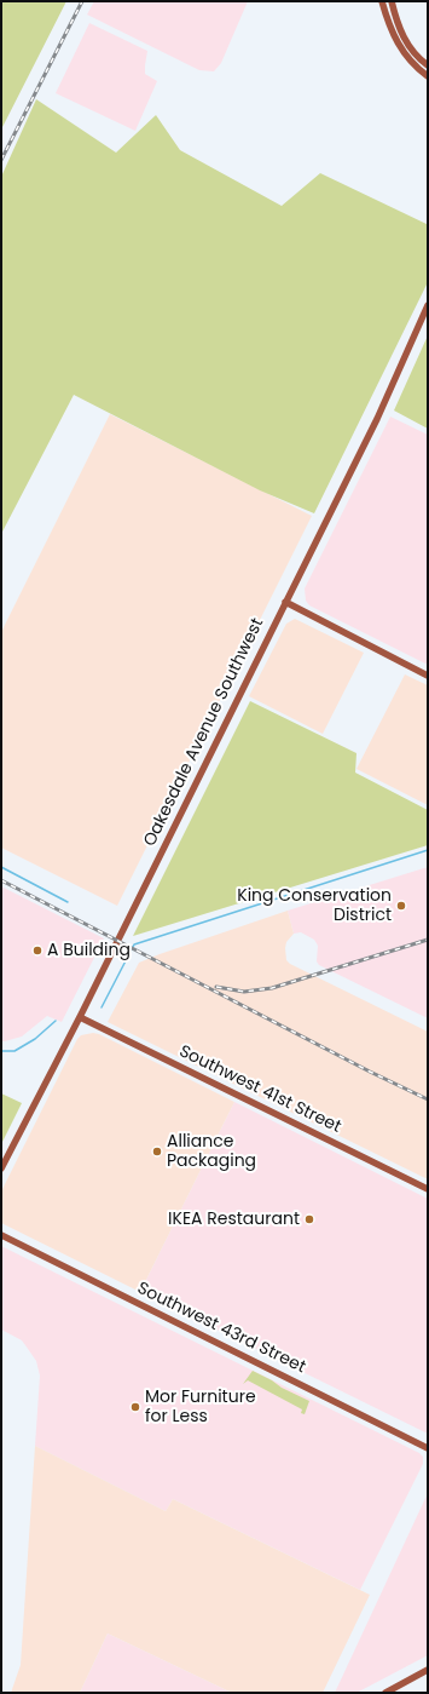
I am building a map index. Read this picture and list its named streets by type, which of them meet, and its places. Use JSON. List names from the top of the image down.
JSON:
{
  "streets": {
    "street": ["Oakesdale Avenue Southwest", "Southwest 41st Street", "Southwest 43rd Street"]
  },
  "crossings": [
    ["Oakesdale Avenue Southwest", "Southwest 41st Street"]
  ],
  "places": [
    "King Conservation District",
    "A Building",
    "Alliance Packaging",
    "IKEA Restaurant",
    "Mor Furniture for Less"
  ]
}
